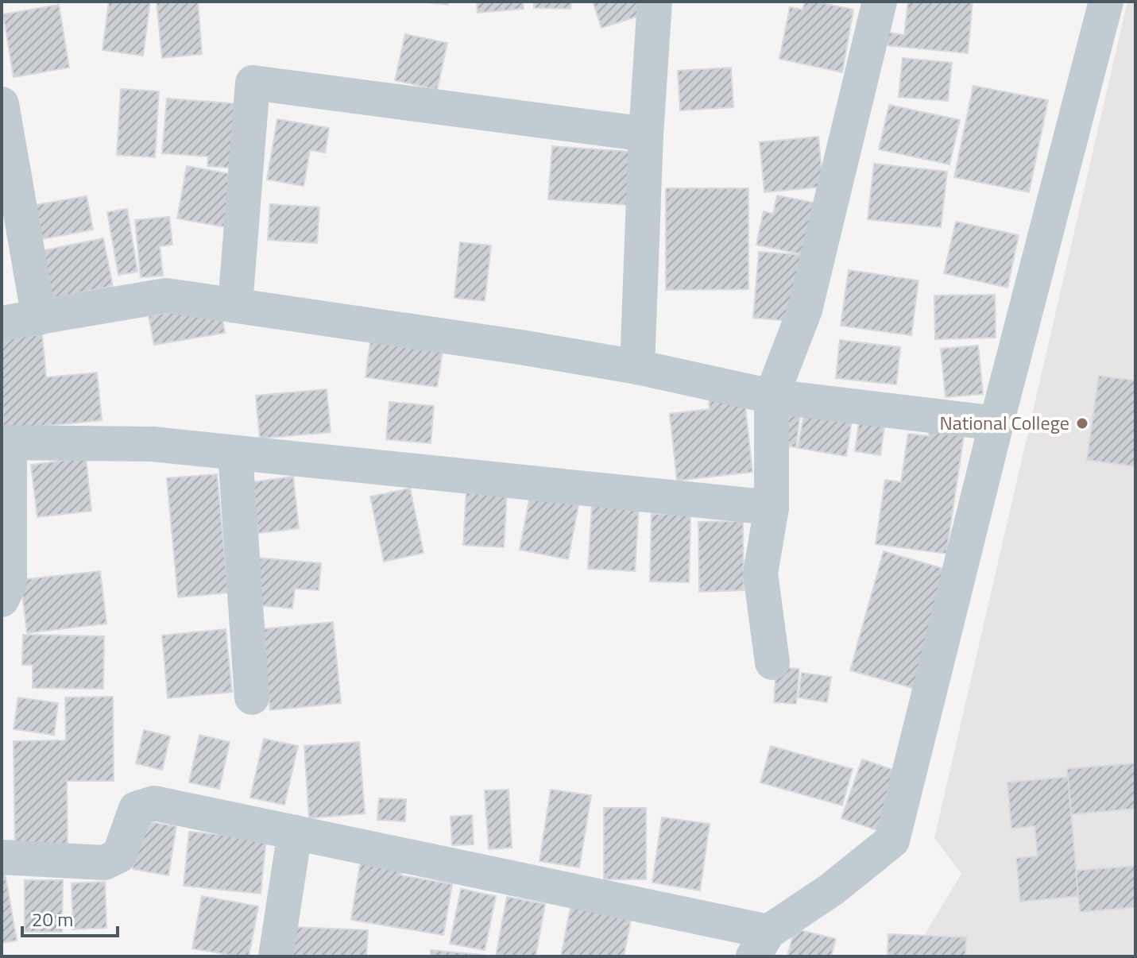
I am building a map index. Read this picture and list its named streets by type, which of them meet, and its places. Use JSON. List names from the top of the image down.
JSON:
{
  "places": ["National College"],
  "scale_bar": "20 m"
}
